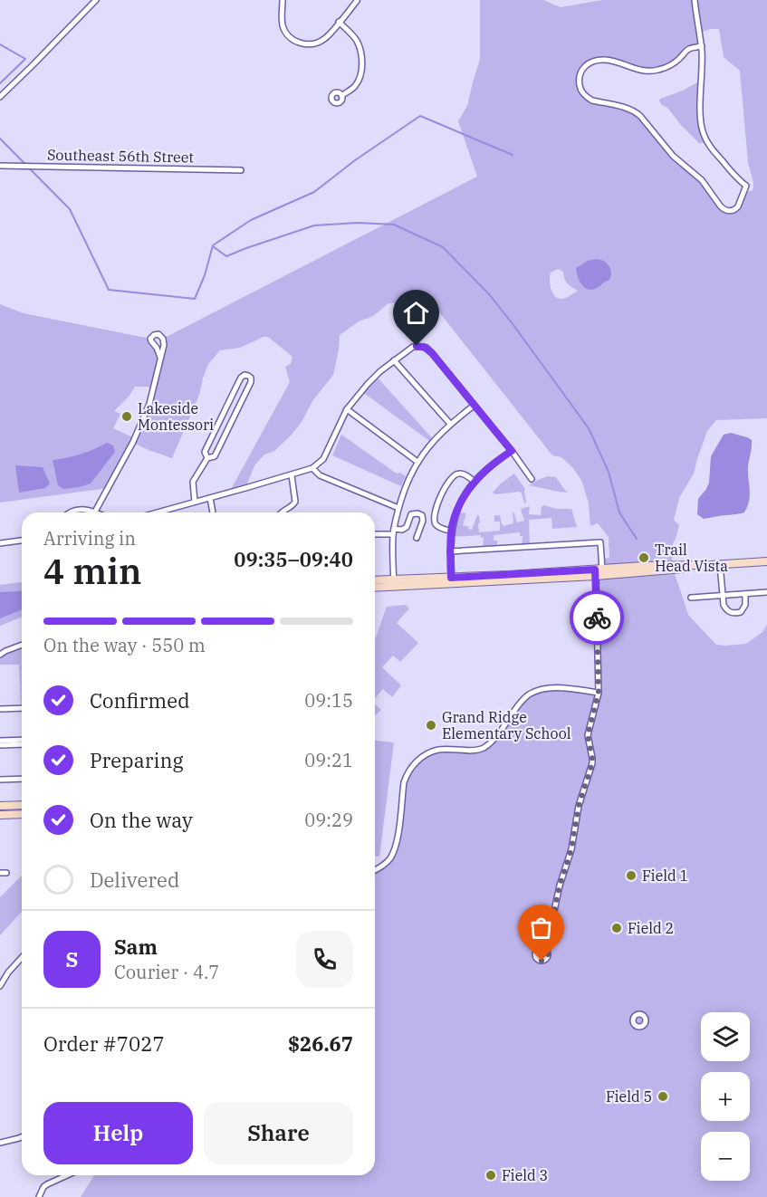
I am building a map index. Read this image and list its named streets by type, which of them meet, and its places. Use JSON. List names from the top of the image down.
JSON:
{
  "streets": {
    "street": ["Southeast 56th Street"]
  },
  "places": [
    "Lakeside Montessori",
    "Trail Head Vista",
    "Grand Ridge Elementary School",
    "Field 1",
    "Field 2",
    "Field 5",
    "Field 3"
  ],
  "page": {
    "heading": ["4 min", "Arriving in", "09:35–09:40"],
    "panel": [
      "Sam",
      "Courier · 4.7",
      "Order #7027",
      "$26.67"
    ],
    "bar": "On the way · 550 m",
    "list": [
      ["Confirmed", "09:15"],
      ["Preparing", "09:21"],
      ["On the way", "09:29"],
      "Delivered"
    ],
    "round": "S",
    "map_buttons": ["+", "−"],
    "buttons": ["Help", "Share"]
  }
}
